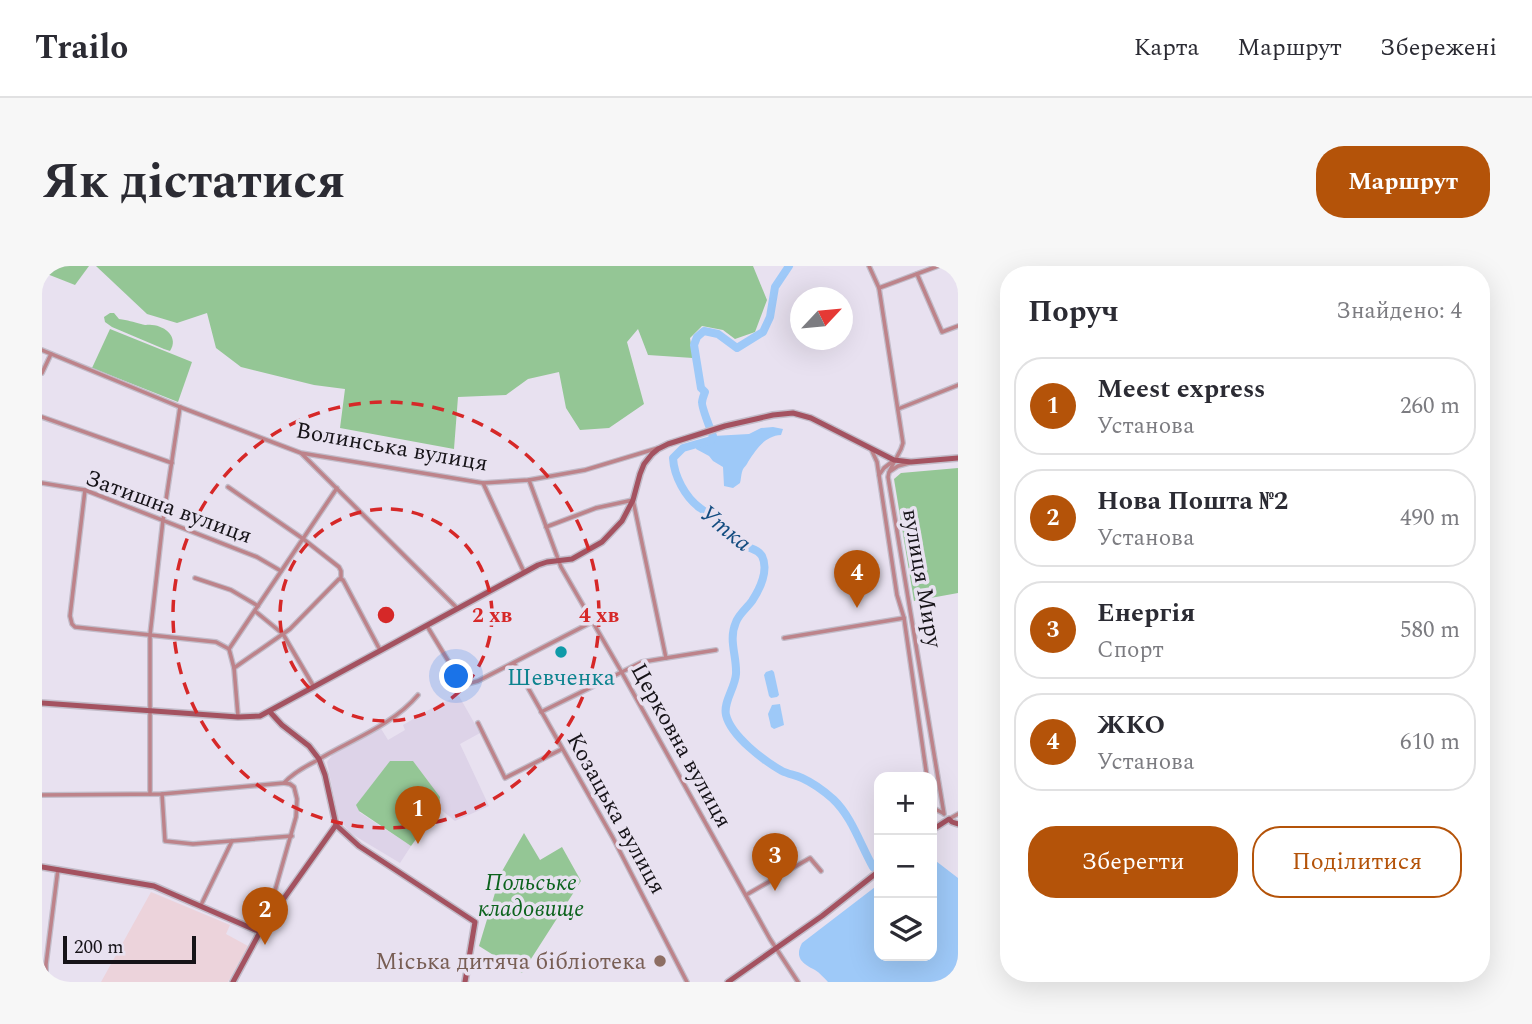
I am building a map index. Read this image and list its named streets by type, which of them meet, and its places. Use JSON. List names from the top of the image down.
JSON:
{
  "streets": {
    "street": [
      "Волинська вулиця",
      "Затишна вулиця",
      "вулиця Миру",
      "Церковна вулиця",
      "Козацька вулиця"
    ]
  },
  "crossings": [
    ["Волинська вулиця", "Церковна вулиця"]
  ],
  "water": ["Утка"],
  "parks": ["Польське кладовище"],
  "places": ["Шевченка", "Міська дитяча бібліотека"],
  "scale_bar": "200 m",
  "north": "top right",
  "page": {
    "header": "Trailo",
    "nav": ["Карта", "Маршрут", "Збережені"],
    "title": "Як дістатися",
    "buttons": [
      "Маршрут",
      ["Зберегти", "Поділитися"]
    ],
    "heading": ["Поруч", "Знайдено: 4"],
    "list": [
      {
        "mark": "1",
        "name": "Meest express",
        "note": "Установа",
        "value": "260 m"
      },
      {
        "mark": "2",
        "name": "Нова Пошта №2",
        "note": "Установа",
        "value": "490 m"
      },
      {
        "mark": "3",
        "name": "Енергія",
        "note": "Спорт",
        "value": "580 m"
      },
      {
        "mark": "4",
        "name": "ЖКО",
        "note": "Установа",
        "value": "610 m"
      }
    ],
    "pins": [
      "4",
      "1",
      "3",
      "2"
    ],
    "map_buttons": ["+", "−"],
    "scale": "200 m"
  },
  "rings": ["2 хв", "4 хв"]
}
